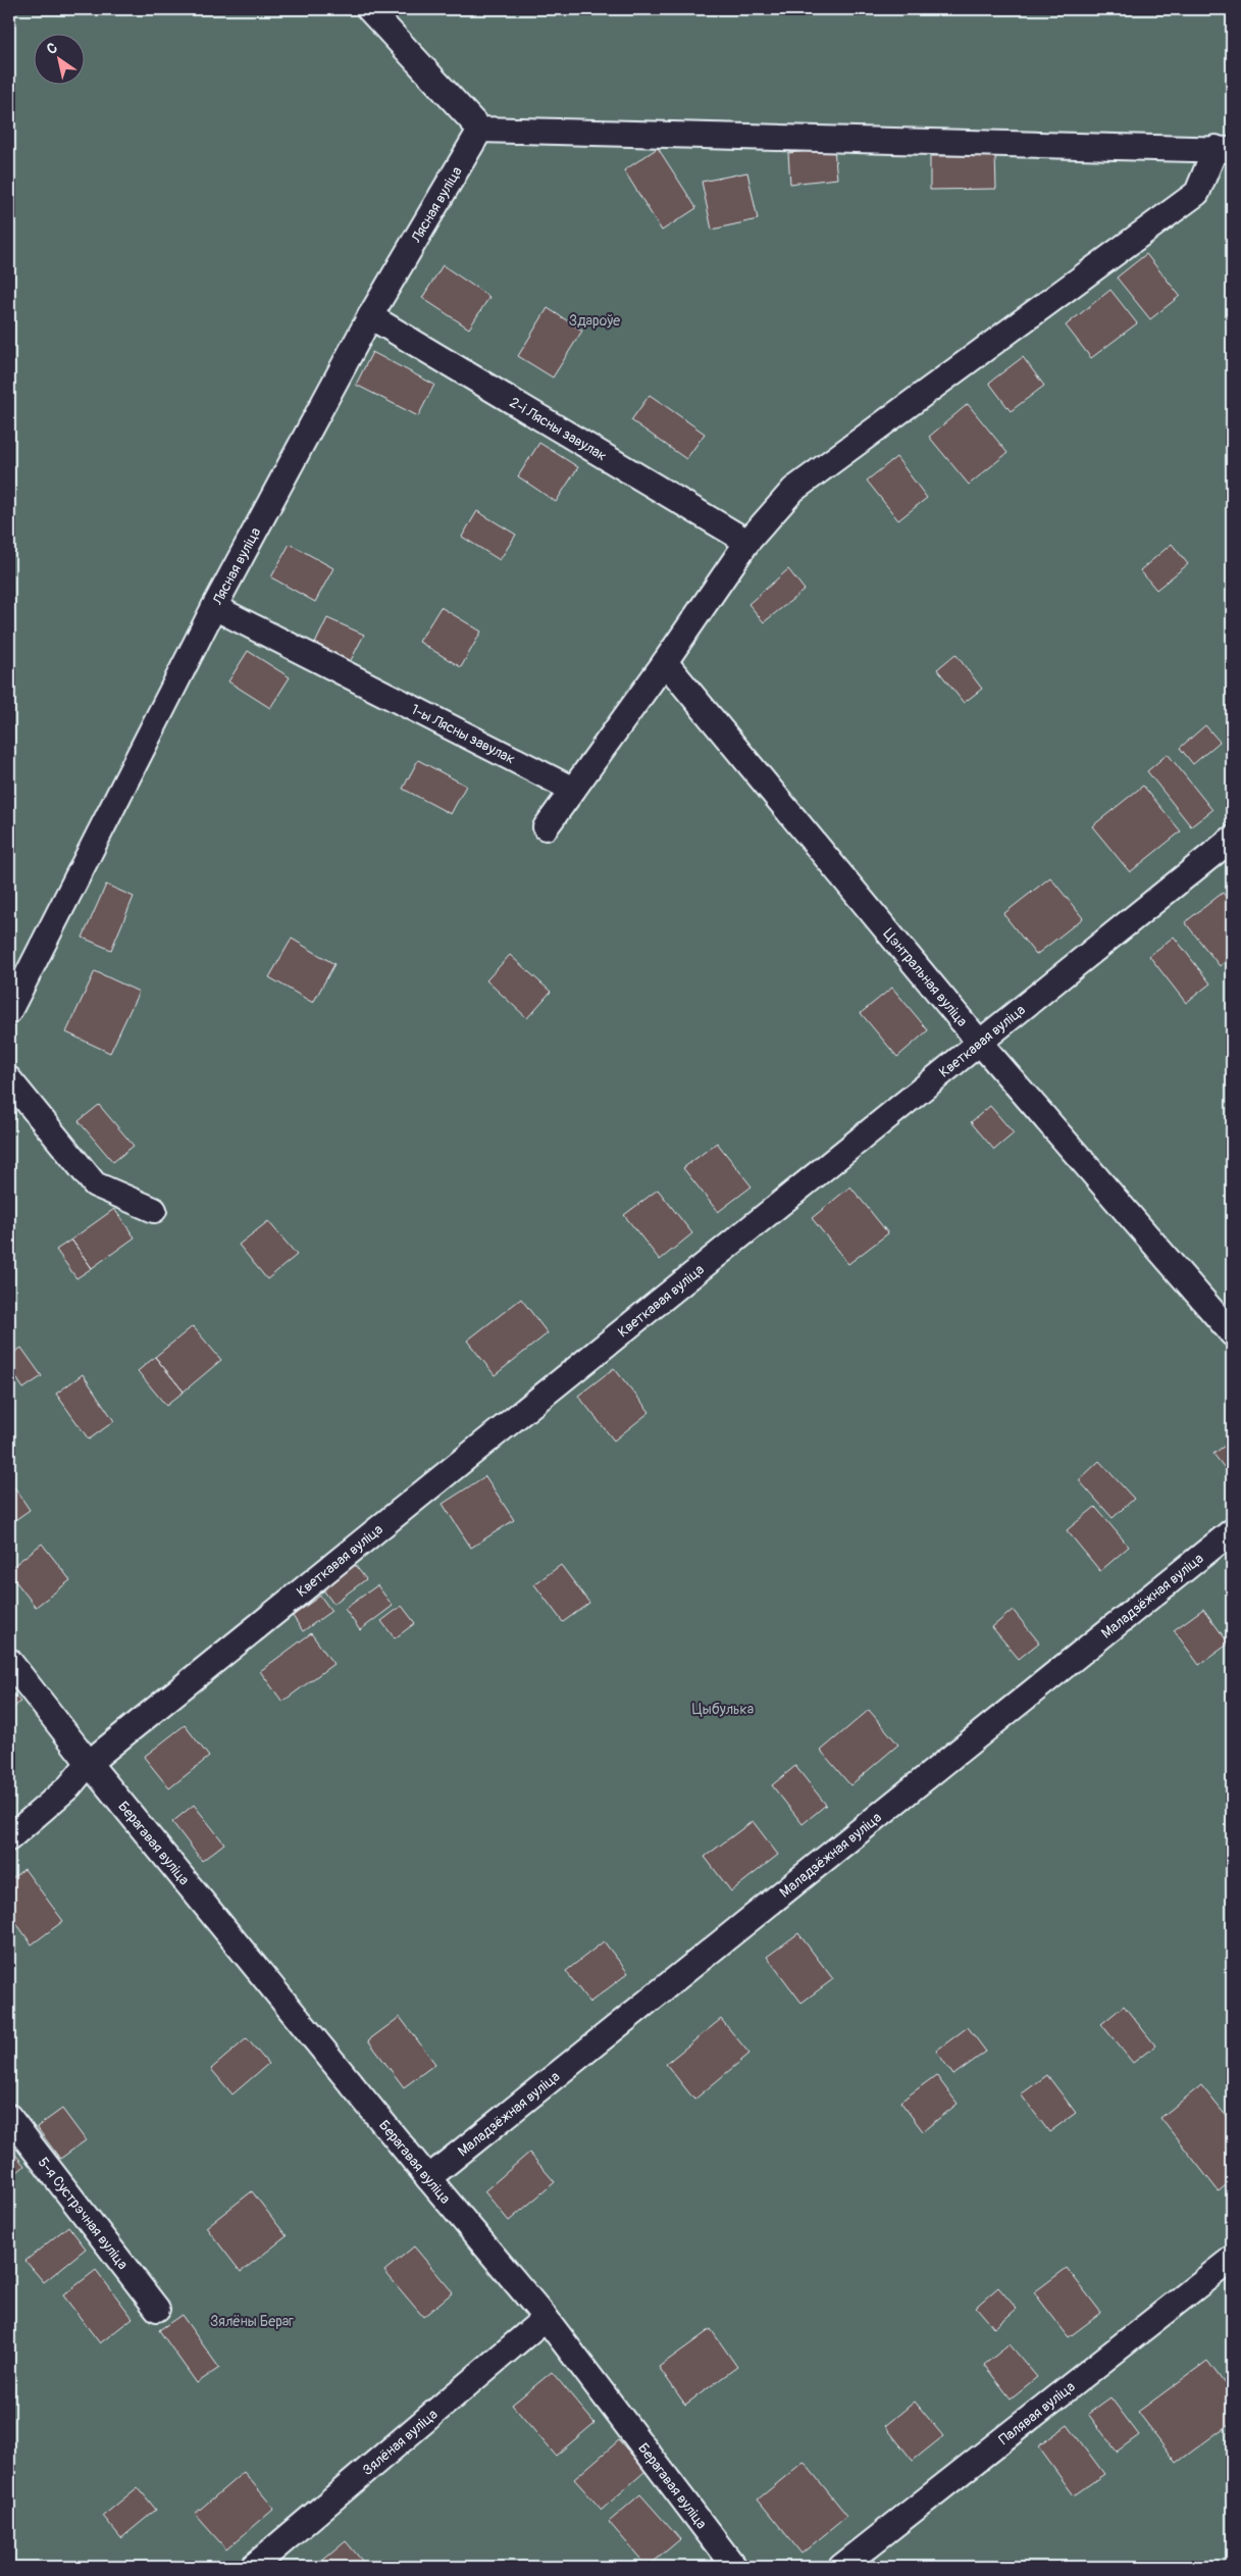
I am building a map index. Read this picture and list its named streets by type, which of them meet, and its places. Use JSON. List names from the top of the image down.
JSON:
{
  "streets": {
    "lane": [
      "Лясная вуліца",
      "2-і Лясны завулак",
      "1-ы Лясны завулак",
      "Цэнтральная вуліца",
      "Кветкавая вуліца",
      "Маладзёжная вуліца",
      "Берагавая вуліца",
      "5-я Сустрэчная вуліца",
      "Палявая вуліца",
      "Зялёная вуліца"
    ]
  },
  "crossings": [
    ["Лясная вуліца", "2-і Лясны завулак"],
    ["Лясная вуліца", "1-ы Лясны завулак"],
    ["Цэнтральная вуліца", "Кветкавая вуліца"],
    ["Кветкавая вуліца", "Берагавая вуліца"],
    ["Маладзёжная вуліца", "Берагавая вуліца"],
    ["Берагавая вуліца", "Зялёная вуліца"]
  ],
  "parks": ["Здароўе", "Цыбулька", "Зялёны Бераг"],
  "north": "top left"
}
